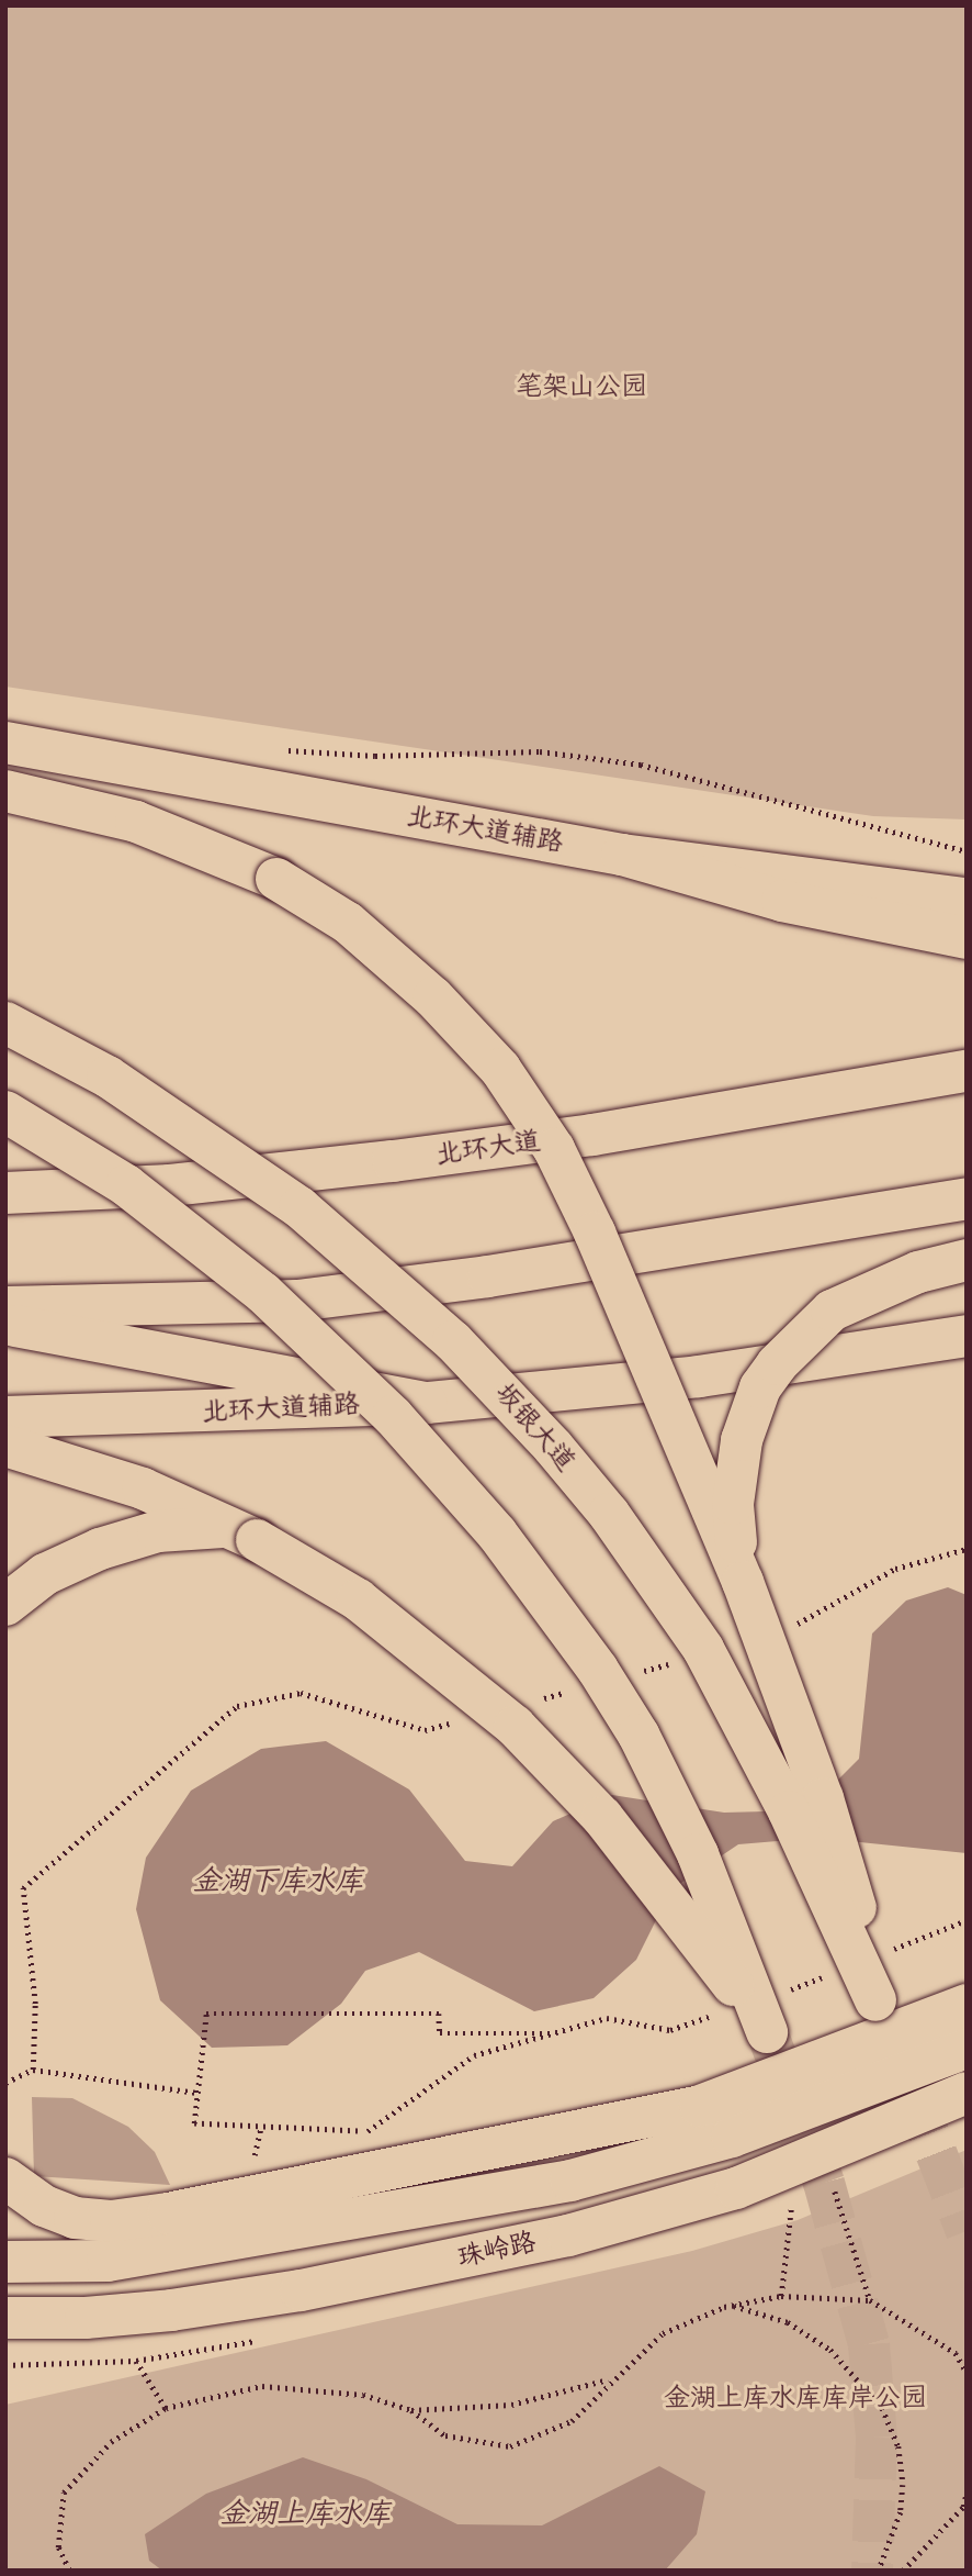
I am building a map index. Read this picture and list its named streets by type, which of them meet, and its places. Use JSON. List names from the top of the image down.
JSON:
{
  "streets": {
    "main road": [
      "北环大道辅路",
      "北环大道",
      "坂银大道",
      "珠岭路"
    ]
  },
  "water": ["金湖下库水库", "金湖上库水库"],
  "parks": ["笔架山公园", "金湖上库水库库岸公园"]
}
